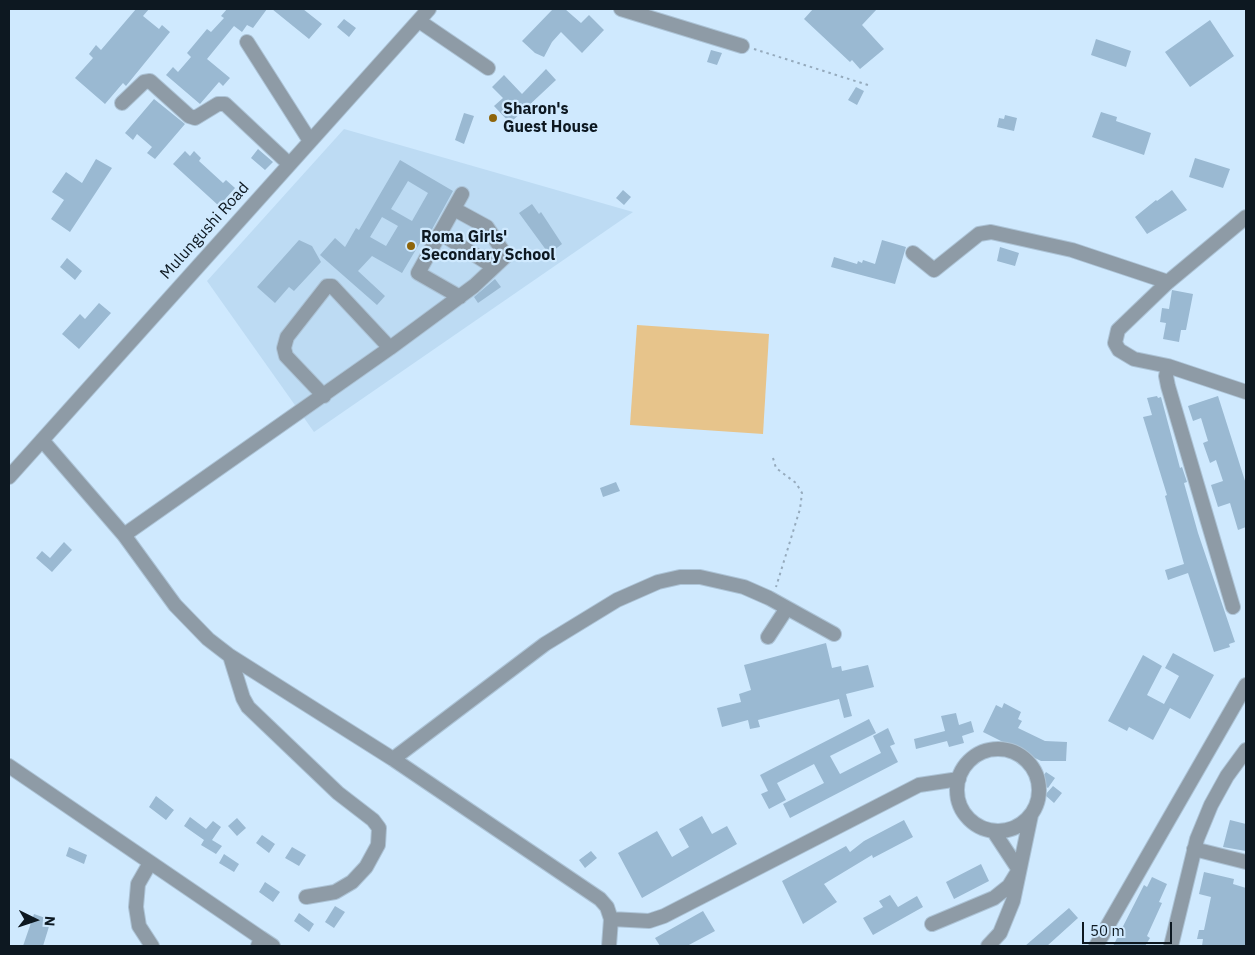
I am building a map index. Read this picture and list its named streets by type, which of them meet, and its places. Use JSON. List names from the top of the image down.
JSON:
{
  "streets": {
    "street": ["Mulungushi Road"]
  },
  "places": ["Sharon's Guest House", "Roma Girls' Secondary School"],
  "scale_bar": "50 m",
  "north": "right"
}
